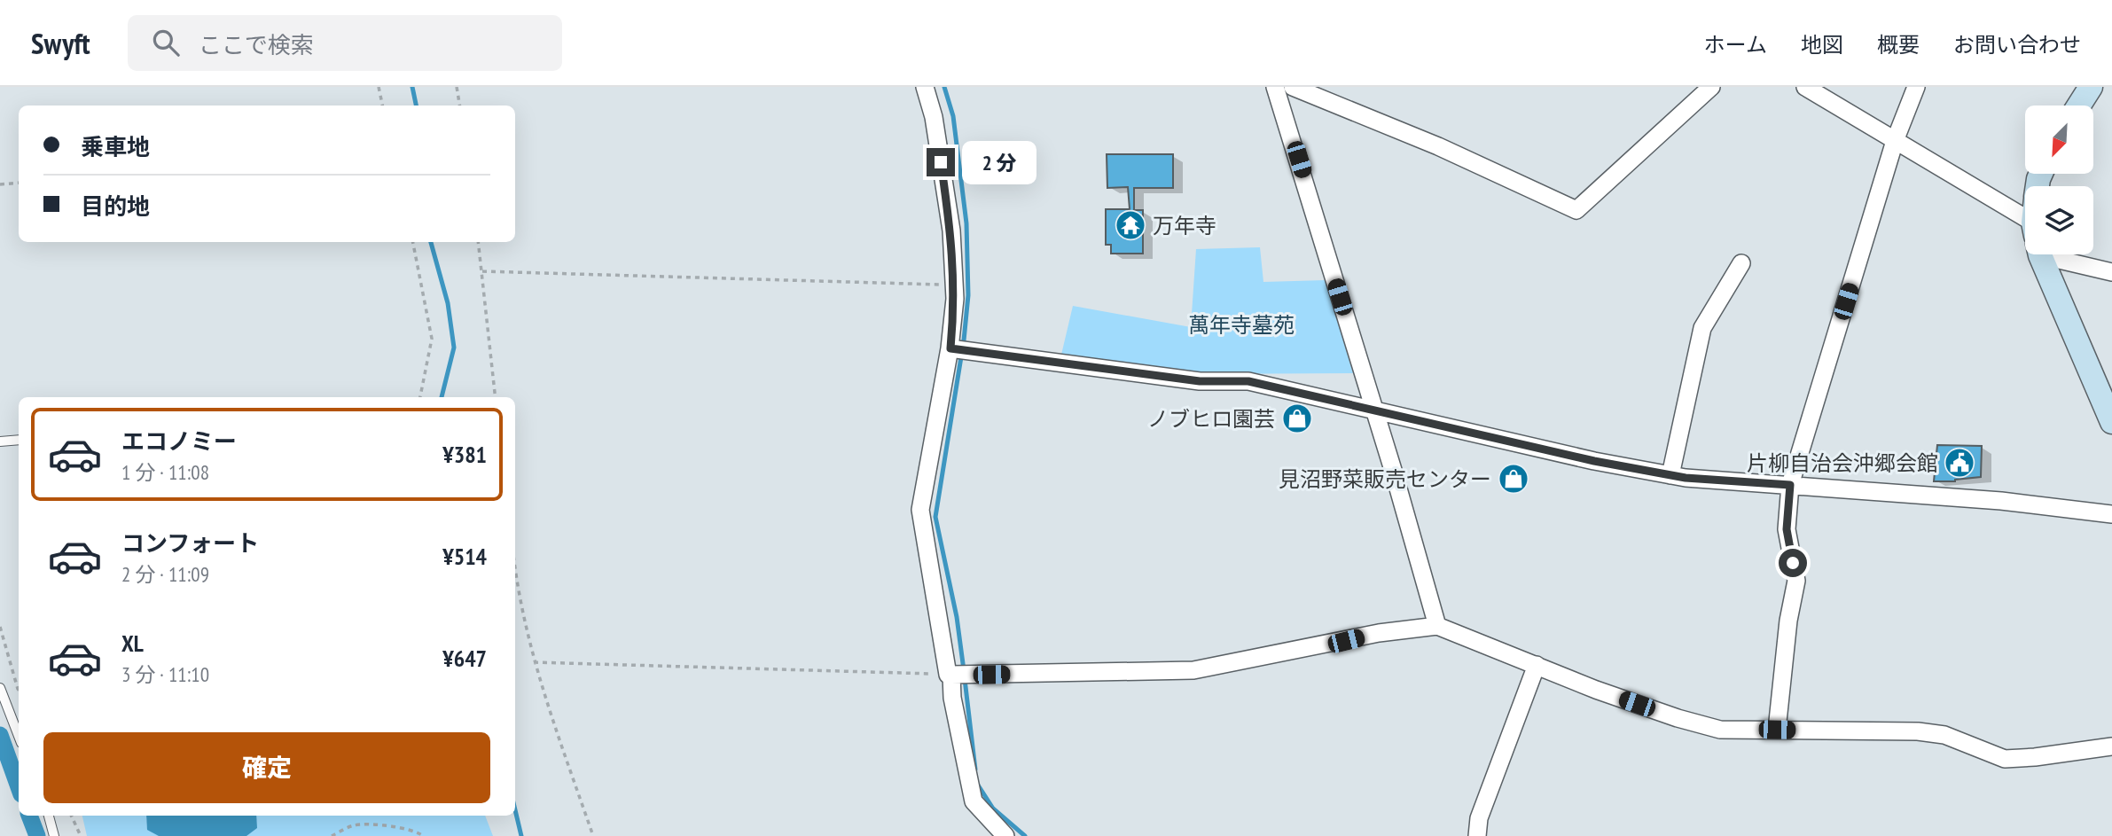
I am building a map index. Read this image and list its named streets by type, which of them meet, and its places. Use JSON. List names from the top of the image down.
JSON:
{
  "parks": ["萬年寺墓苑"],
  "places": {
    "temple": ["万年寺"],
    "shop": ["ノブヒロ園芸", "見沼野菜販売センター"],
    "public building": ["片柳自治会沖郷会館"]
  },
  "north": "bottom left",
  "page": {
    "header": "Swyft",
    "search": "ここで検索",
    "nav": [
      "ホーム",
      "地図",
      "概要",
      "お問い合わせ"
    ],
    "banner": ["乗車地", "目的地"],
    "bubble": "2 分",
    "list": [
      {
        "name": "エコノミー",
        "note": "1 分 · 11:08",
        "value": "¥381"
      },
      {
        "name": "コンフォート",
        "note": "2 分 · 11:09",
        "value": "¥514"
      },
      {
        "name": "XL",
        "note": "3 分 · 11:10",
        "value": "¥647"
      }
    ],
    "buttons": "確定"
  }
}
